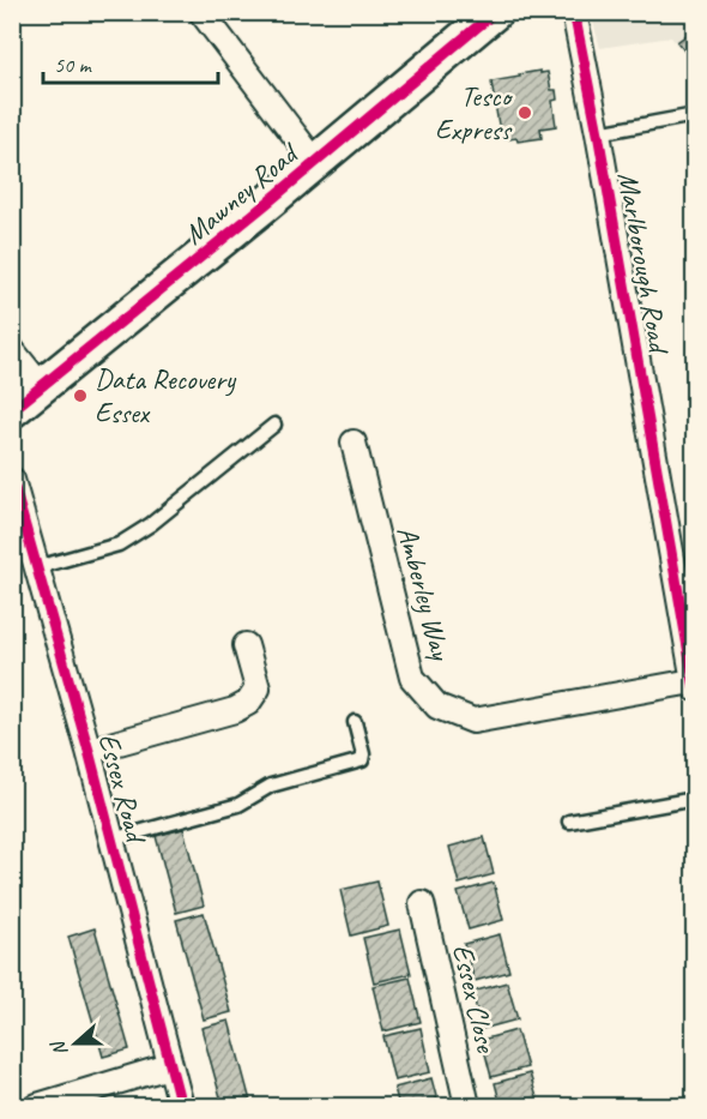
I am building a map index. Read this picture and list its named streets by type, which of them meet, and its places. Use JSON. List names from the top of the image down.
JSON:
{
  "streets": {
    "street": [
      "Mawney Road",
      "Marlborough Road",
      "Amberley Way",
      "Essex Road",
      "Essex Close"
    ]
  },
  "crossings": [
    ["Marlborough Road", "Amberley Way"]
  ],
  "places": ["Tesco Express", "Data Recovery Essex"],
  "scale_bar": "50 m",
  "north": "left"
}
